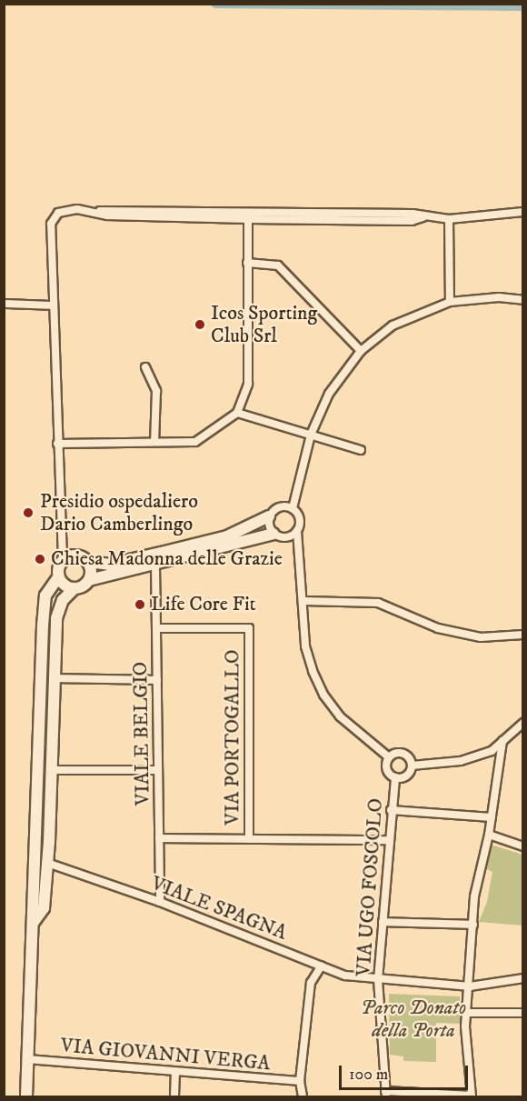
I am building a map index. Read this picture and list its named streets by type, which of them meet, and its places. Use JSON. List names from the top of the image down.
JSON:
{
  "streets": {
    "street": [
      "VIALE BELGIO",
      "VIA PORTOGALLO",
      "VIA UGO FOSCOLO",
      "VIALE SPAGNA",
      "VIA GIOVANNI VERGA"
    ]
  },
  "crossings": [
    ["VIALE BELGIO", "VIA PORTOGALLO"],
    ["VIALE BELGIO", "VIALE SPAGNA"],
    ["VIA UGO FOSCOLO", "VIALE SPAGNA"]
  ],
  "parks": ["Parco Donato della Porta"],
  "places": [
    "Icos Sporting Club Srl",
    "Presidio ospedaliero Dario Camberlingo",
    "Chiesa Madonna delle Grazie",
    "Life Core Fit"
  ],
  "scale_bar": "100 m"
}
